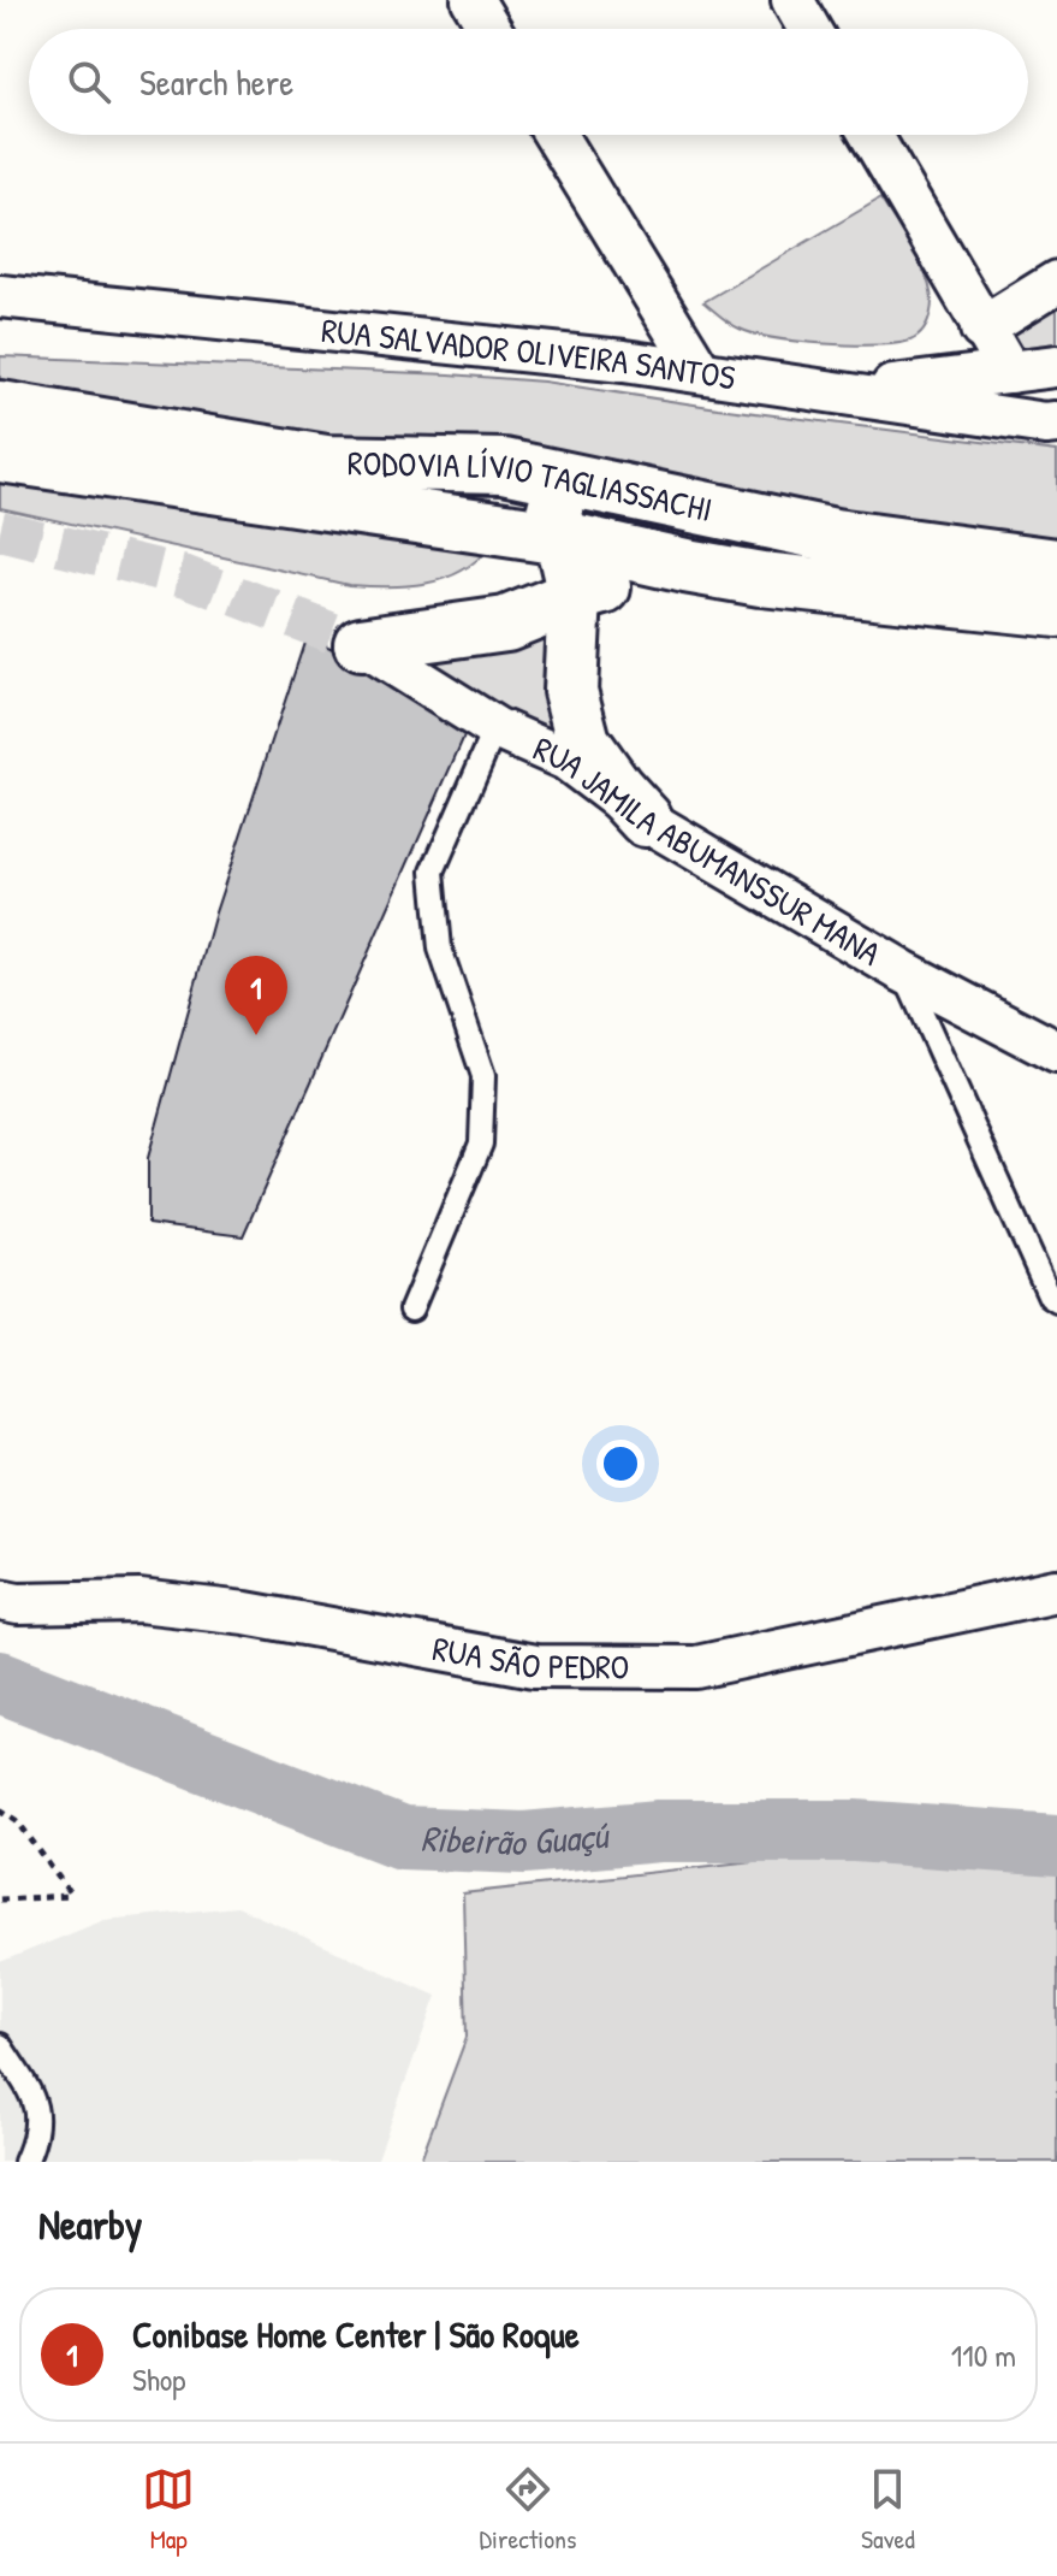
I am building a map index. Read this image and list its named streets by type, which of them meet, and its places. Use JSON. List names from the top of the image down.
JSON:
{
  "streets": {
    "highway": ["RODOVIA LÍVIO TAGLIASSACHI"],
    "street": ["RUA SALVADOR OLIVEIRA SANTOS", "RUA JAMILA ABUMANSSUR MANA", "RUA SÃO PEDRO"]
  },
  "water": ["Ribeirão Guaçú"],
  "page": {
    "search": "Search here",
    "pins": "1",
    "heading": "Nearby",
    "list": [
      {
        "mark": "1",
        "name": "Conibase Home Center | São Roque",
        "note": "Shop",
        "value": "110 m"
      }
    ],
    "nav": ["Map", "Directions", "Saved"]
  }
}
